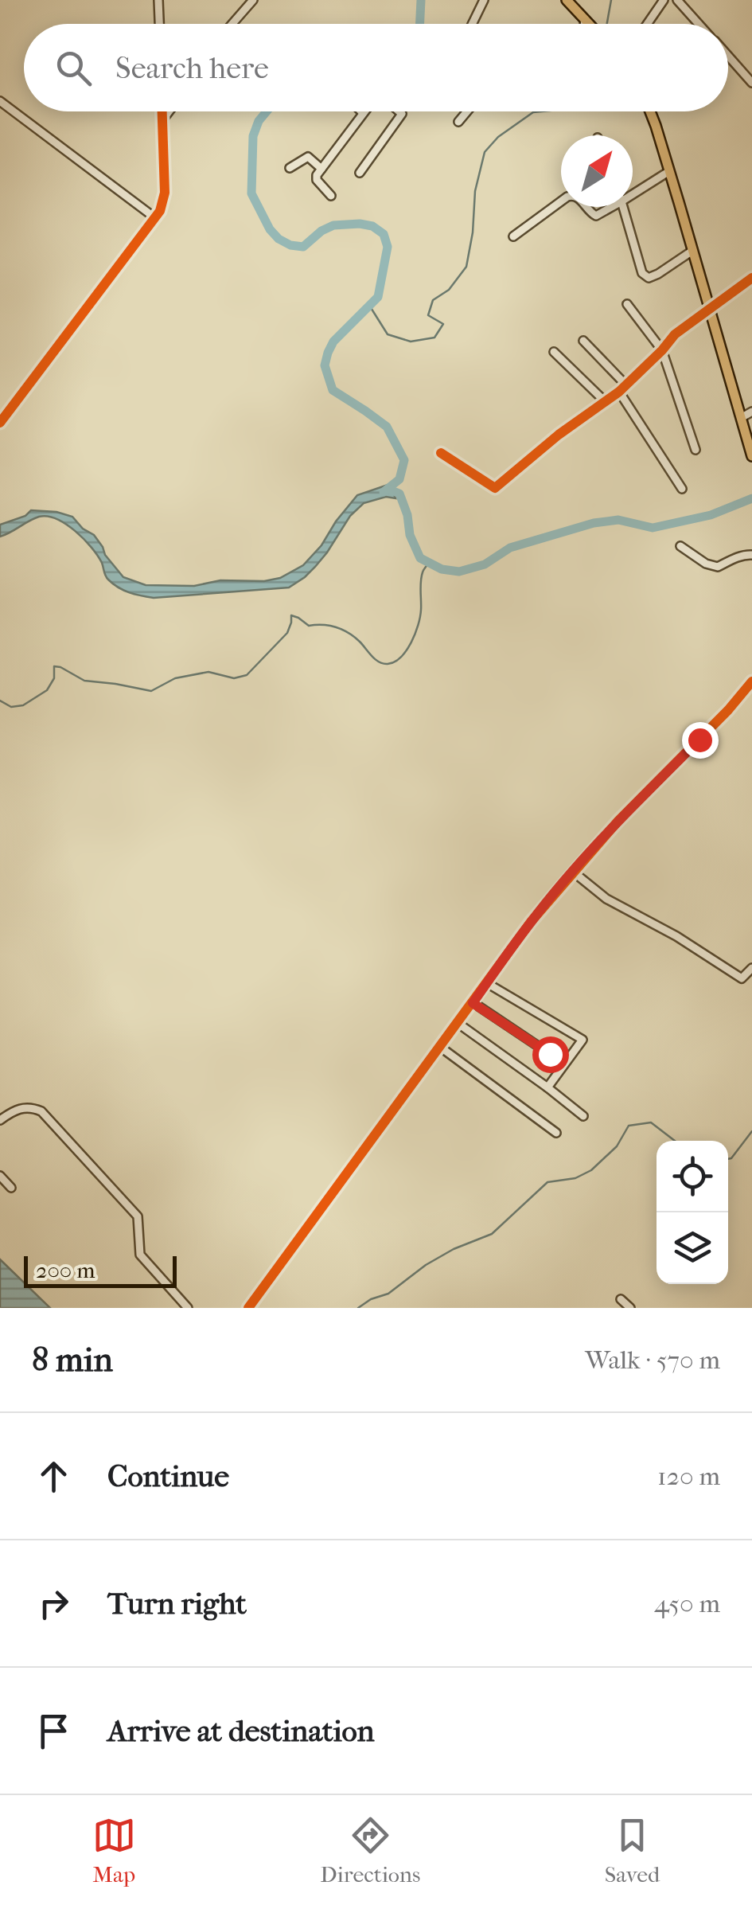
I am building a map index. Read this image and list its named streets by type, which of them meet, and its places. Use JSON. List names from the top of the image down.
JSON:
{
  "scale_bar": "200 m",
  "north": "top right",
  "page": {
    "search": "Search here",
    "scale": "200 m",
    "heading": ["8 min", "Walk · 570 m"],
    "list": [
      ["Continue", "120 m"],
      ["Turn right", "450 m"],
      "Arrive at destination"
    ],
    "nav": ["Map", "Directions", "Saved"]
  }
}
